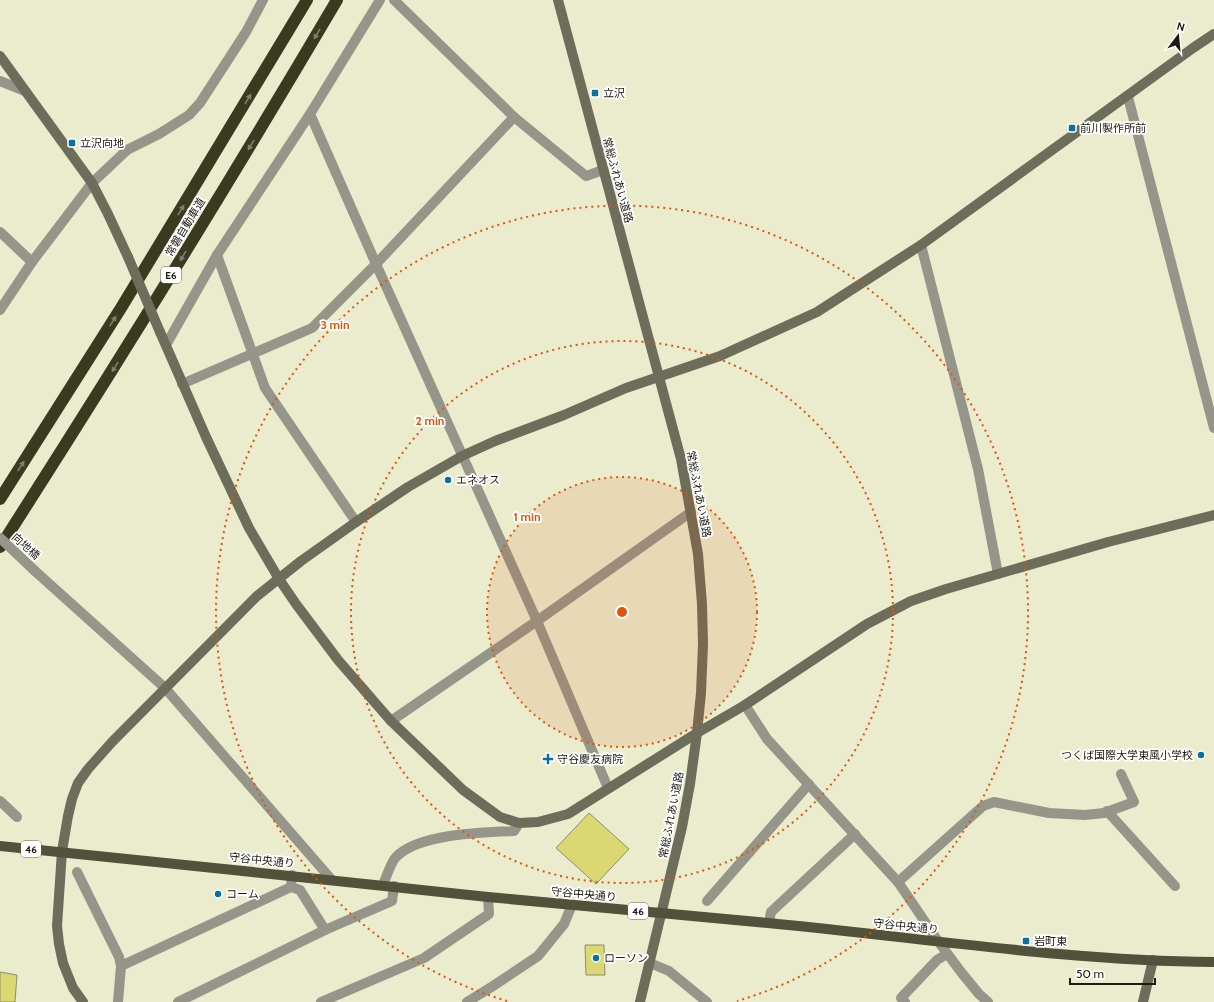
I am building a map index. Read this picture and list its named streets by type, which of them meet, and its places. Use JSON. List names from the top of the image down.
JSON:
{
  "streets": {
    "highway": ["常磐自動車道", "E6"],
    "main road": ["46", "守谷中央通り"],
    "street": ["常総ふれあい道路", "向地橋"]
  },
  "crossings": [
    ["常総ふれあい道路", "守谷中央通り"],
    ["向地橋", "守谷中央通り"]
  ],
  "places": {
    "transit": [
      "立沢",
      "前川製作所前",
      "立沢向地",
      "岩町東"
    ],
    "other": [
      "エネオス",
      "つくば国際大学東風小学校",
      "コーム",
      "ローソン"
    ],
    "health": ["守谷慶友病院"]
  },
  "scale_bar": "50 m",
  "north": "top",
  "rings": ["3 min", "2 min", "1 min"]
}
